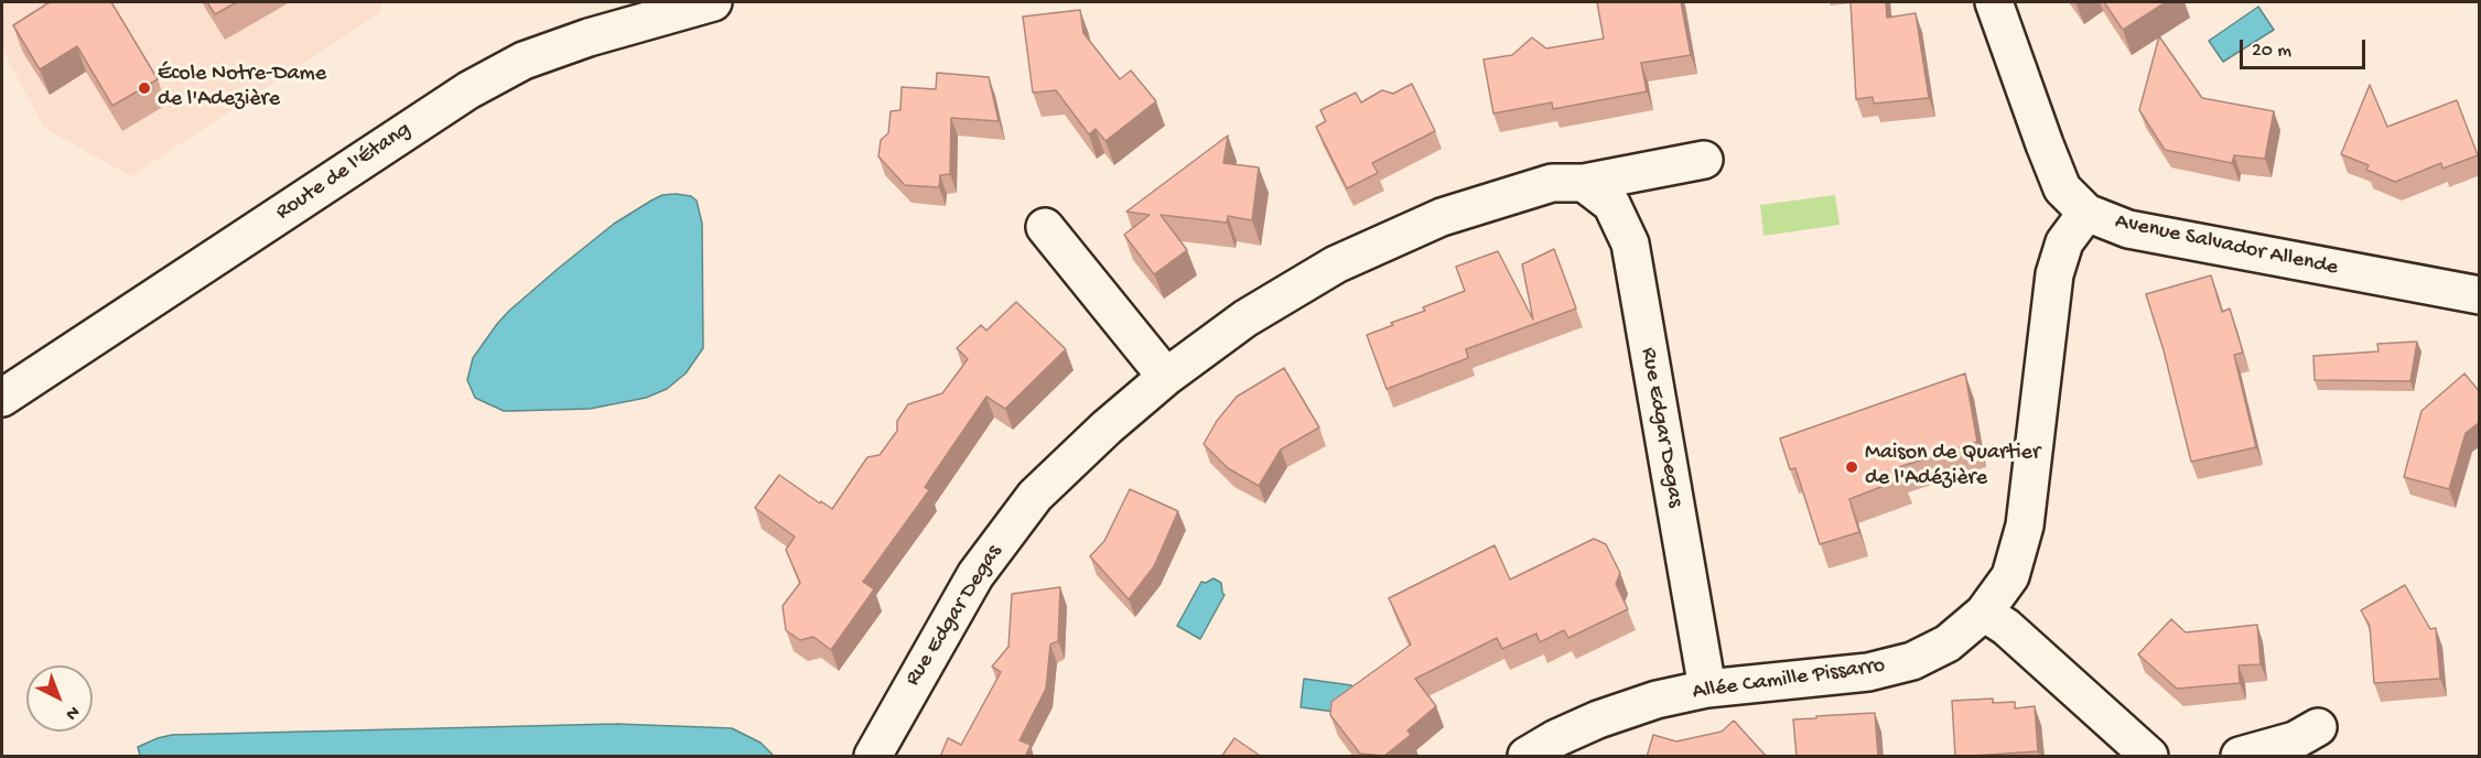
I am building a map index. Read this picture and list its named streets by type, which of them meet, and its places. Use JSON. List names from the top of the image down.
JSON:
{
  "streets": {
    "street": [
      "Route de l'Étang",
      "Avenue Salvador Allende",
      "Rue Edgar Degas",
      "Allée Camille Pissarro"
    ]
  },
  "crossings": [
    ["Avenue Salvador Allende", "Allée Camille Pissarro"],
    ["Rue Edgar Degas", "Allée Camille Pissarro"]
  ],
  "places": ["École Notre-Dame de l'Adezière", "Maison de Quartier de l'Adézière"],
  "scale_bar": "20 m",
  "north": "bottom right"
}
